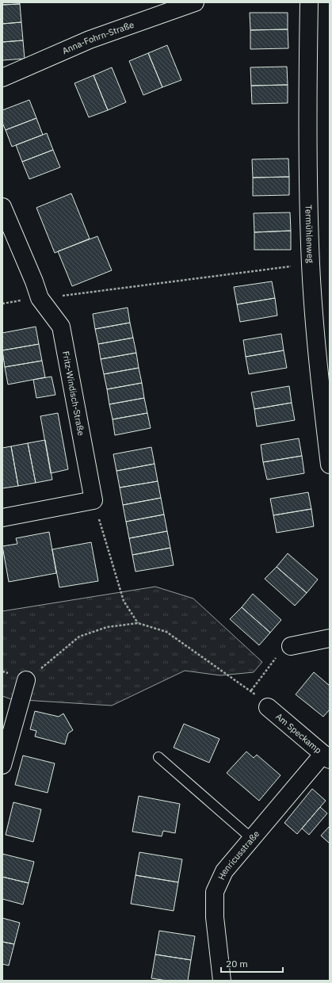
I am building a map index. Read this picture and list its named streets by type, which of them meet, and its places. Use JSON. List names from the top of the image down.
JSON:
{
  "streets": {
    "street": [
      "Anna-Fohrn-Straße",
      "Termühlenweg",
      "Fritz-Windisch-Straße",
      "Am Speckamp",
      "Henricusstraße"
    ]
  },
  "crossings": [
    ["Am Speckamp", "Henricusstraße"]
  ],
  "scale_bar": "20 m"
}
